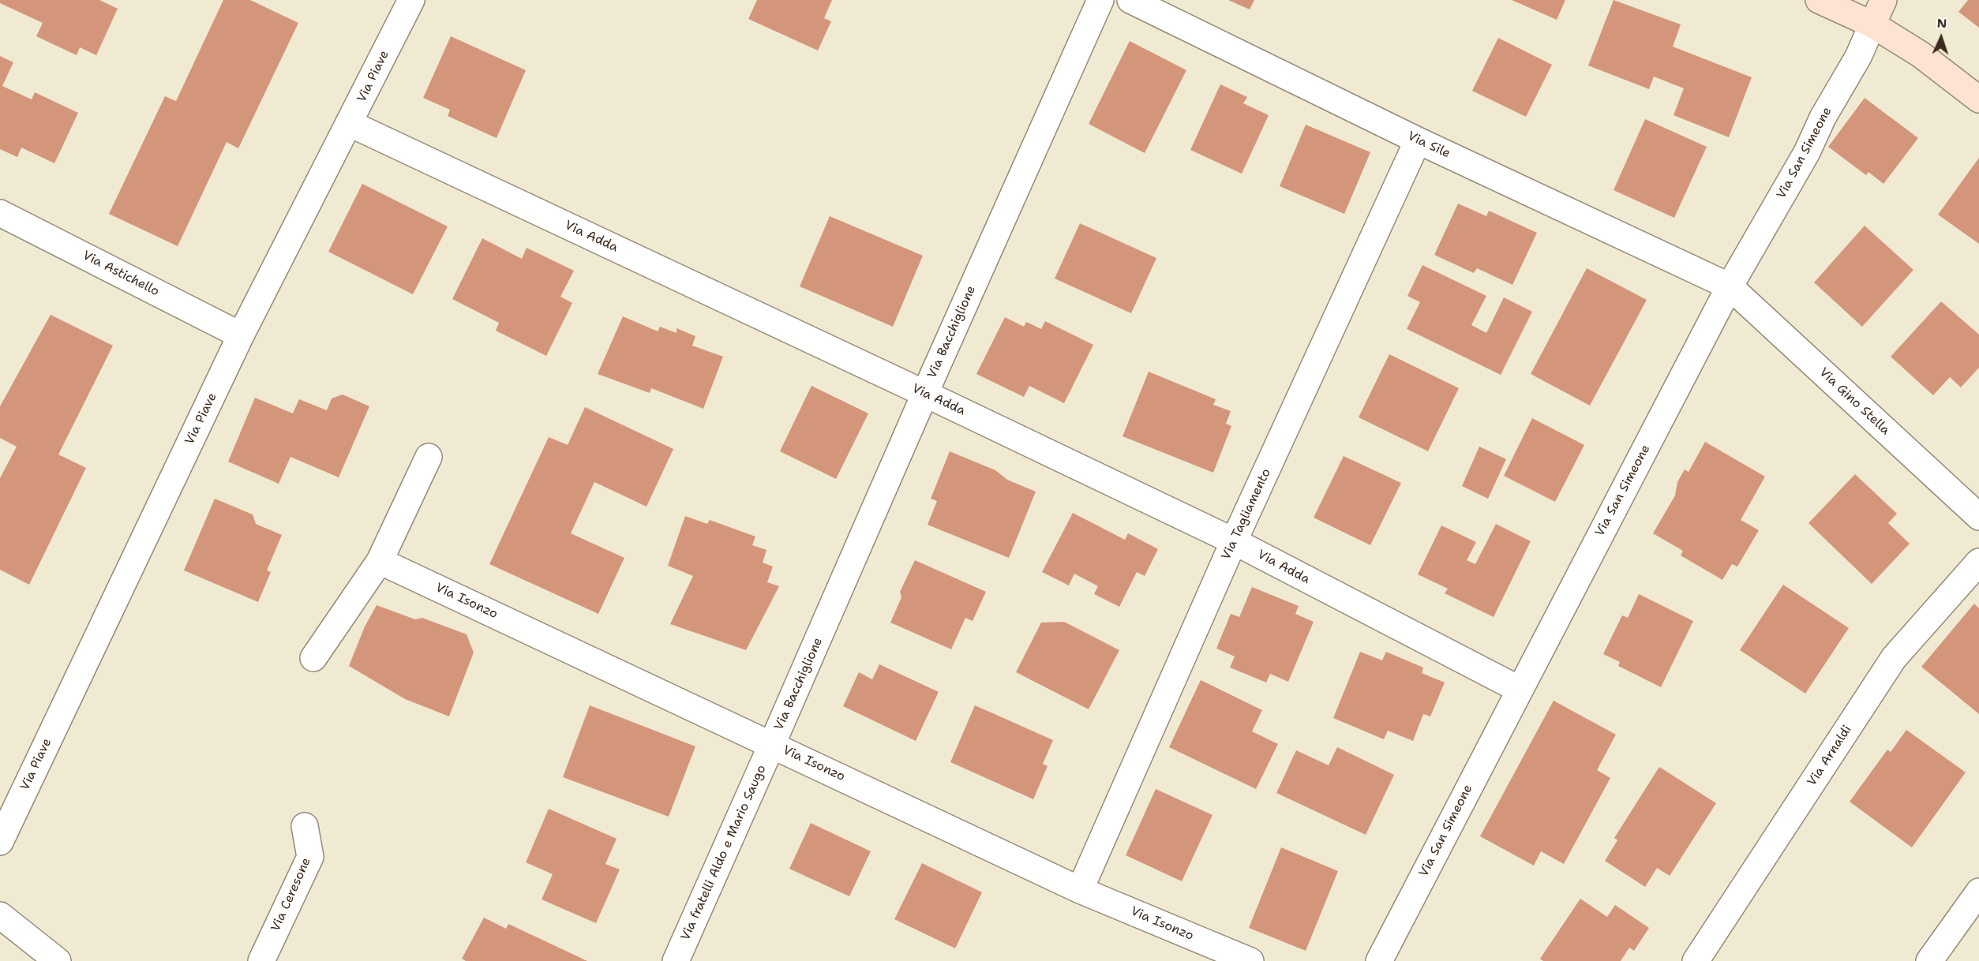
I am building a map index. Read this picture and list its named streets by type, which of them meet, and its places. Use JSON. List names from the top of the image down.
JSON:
{
  "streets": {
    "street": [
      "Via Piave",
      "Via Sile",
      "Via San Simeone",
      "Via Adda",
      "Via Astichello",
      "Via Bacchiglione",
      "Via Gino Stella",
      "Via Tagliamento",
      "Via Isonzo",
      "Via Arnaldi",
      "Via fratelli Aldo e Mario Saugo",
      "Via Ceresone"
    ]
  },
  "crossings": [
    ["Via Piave", "Via Adda"],
    ["Via Piave", "Via Astichello"],
    ["Via Sile", "Via San Simeone"],
    ["Via Sile", "Via Gino Stella"],
    ["Via Sile", "Via Tagliamento"],
    ["Via San Simeone", "Via Adda"],
    ["Via San Simeone", "Via Gino Stella"],
    ["Via Adda", "Via Bacchiglione"],
    ["Via Adda", "Via Tagliamento"],
    ["Via Bacchiglione", "Via Isonzo"],
    ["Via Bacchiglione", "Via fratelli Aldo e Mario Saugo"],
    ["Via Tagliamento", "Via Isonzo"],
    ["Via Isonzo", "Via fratelli Aldo e Mario Saugo"]
  ],
  "north": "top"
}
